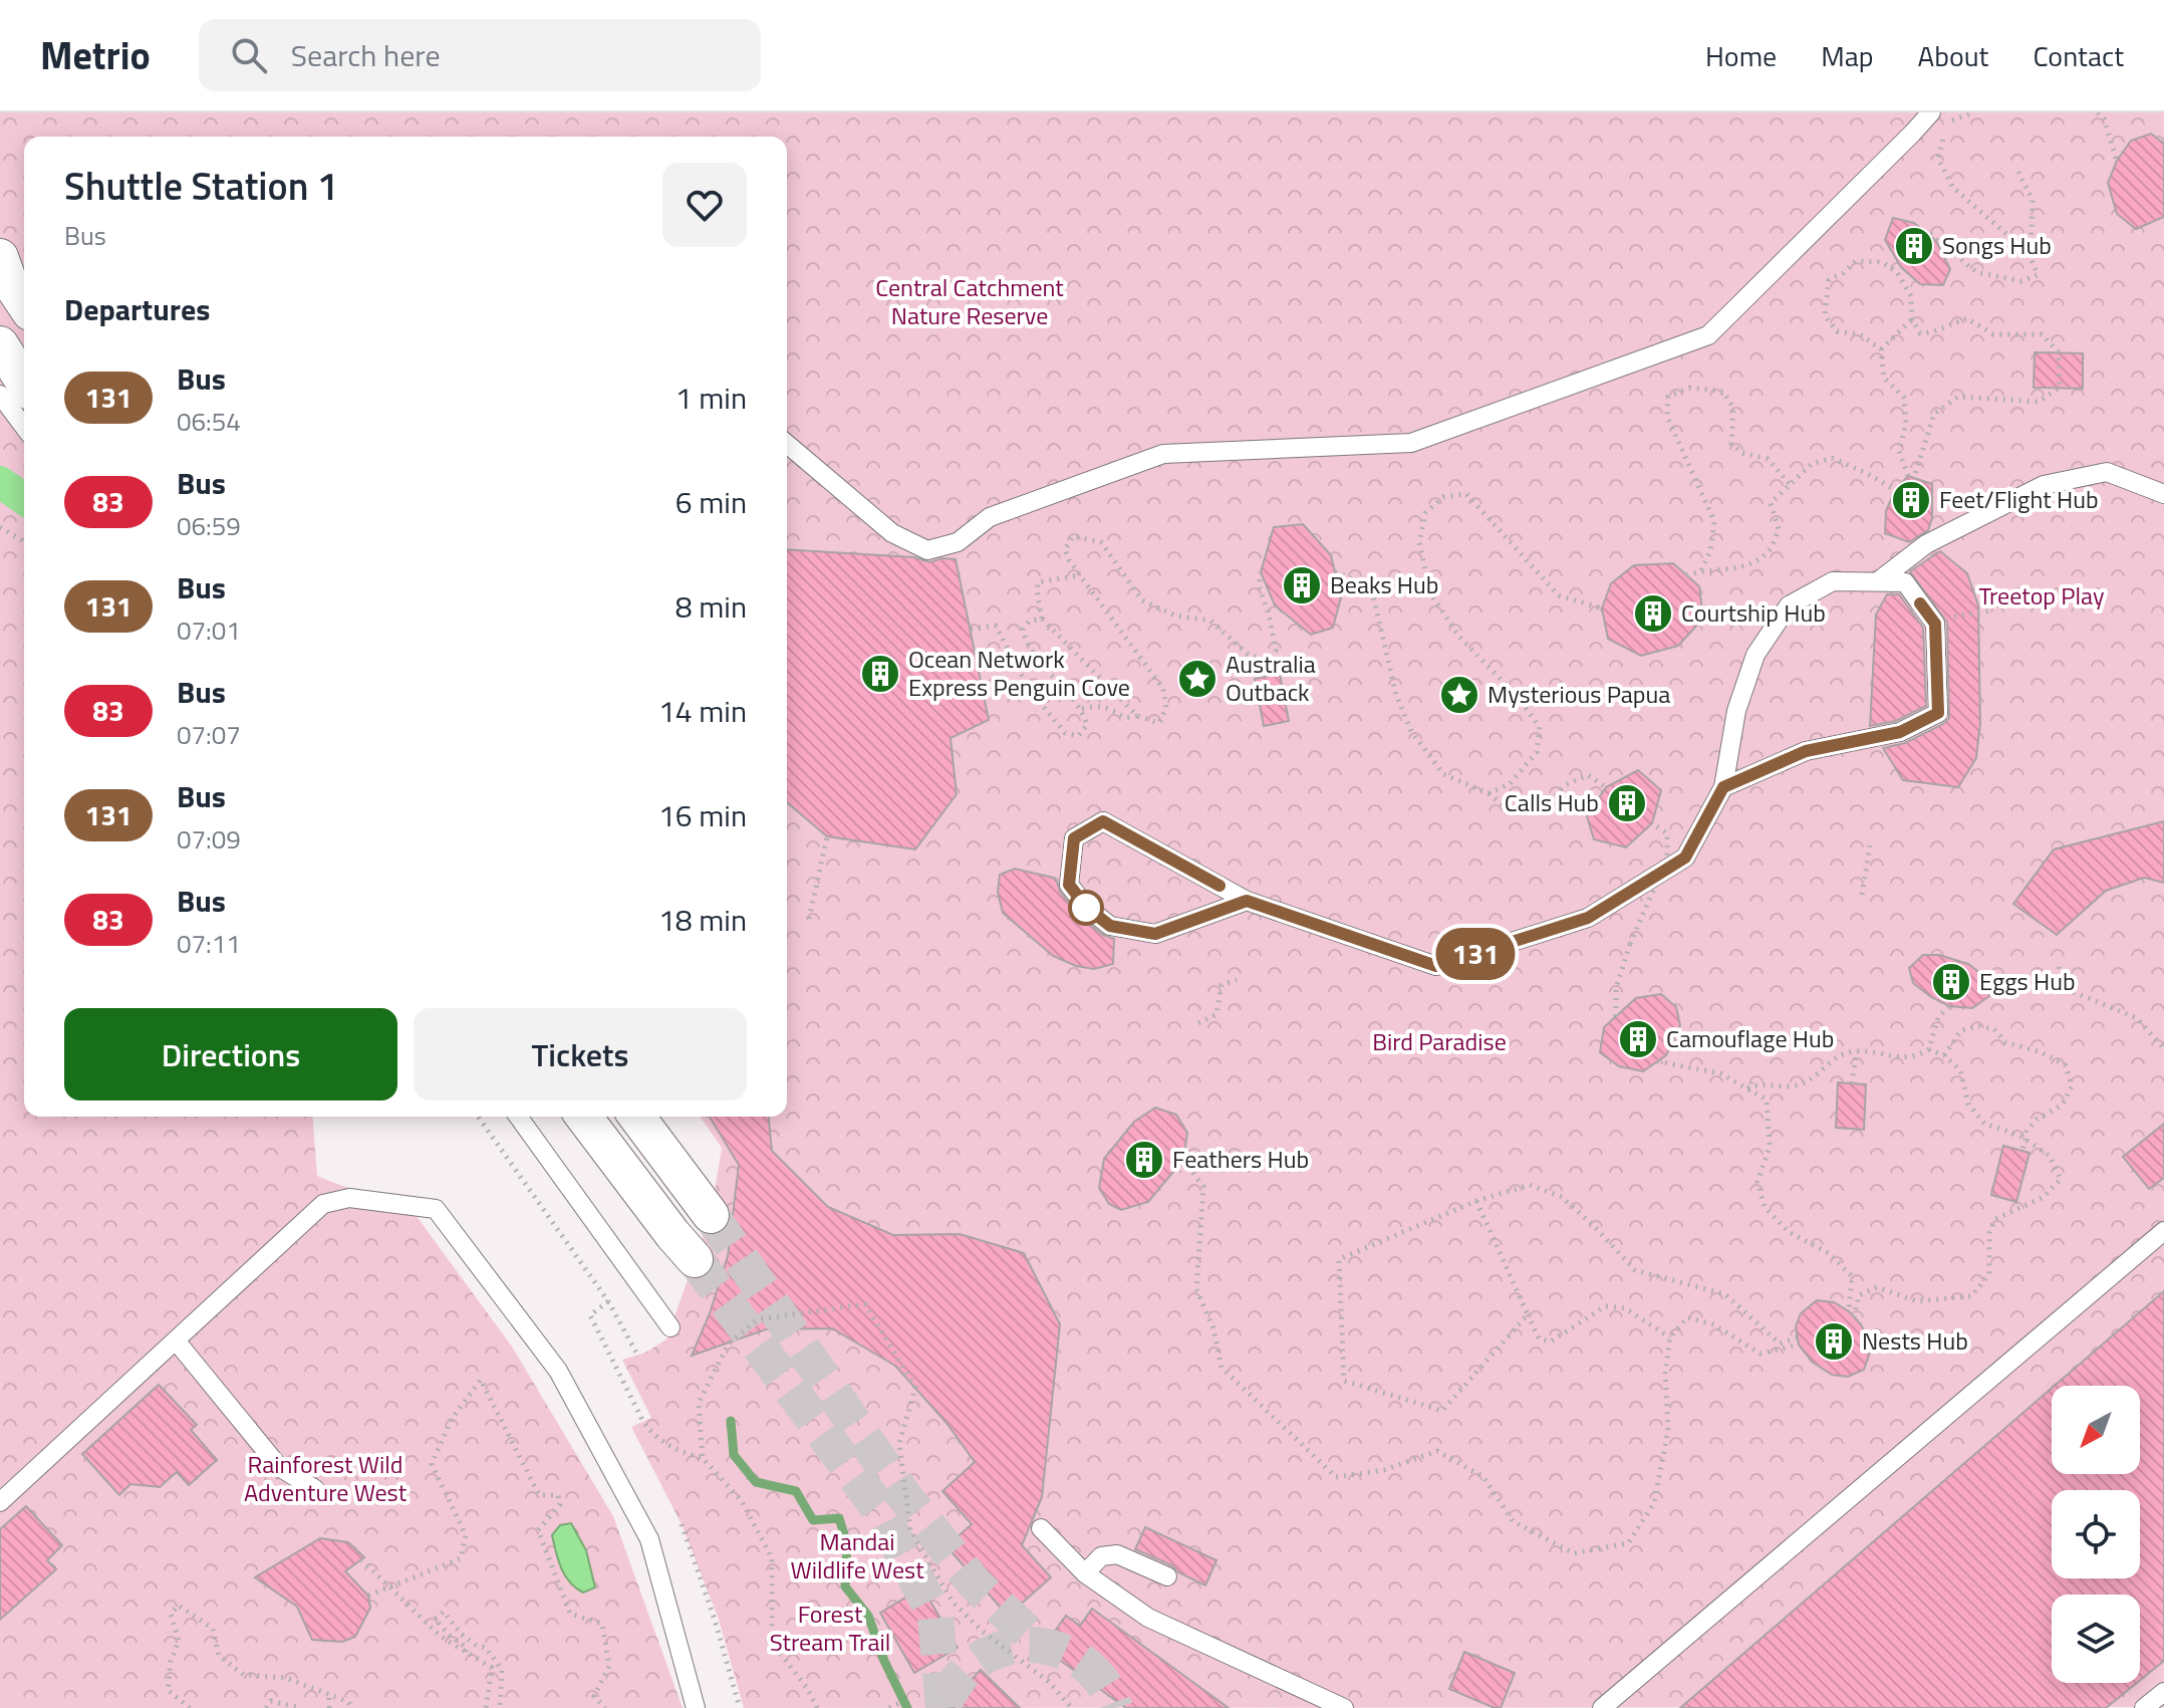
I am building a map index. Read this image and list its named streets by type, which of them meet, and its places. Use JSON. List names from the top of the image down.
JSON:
{
  "parks": [
    "Central Catchment Nature Reserve",
    "Treetop Play",
    "Bird Paradise",
    "Rainforest Wild Adventure West",
    "Mandai Wildlife West",
    "Forest Stream Trail"
  ],
  "places": {
    "building": [
      "Songs Hub",
      "Feet/Flight Hub",
      "Beaks Hub",
      "Courtship Hub",
      "Ocean Network Express Penguin Cove",
      "Calls Hub",
      "Eggs Hub",
      "Camouflage Hub",
      "Feathers Hub",
      "Nests Hub"
    ],
    "place": ["Australia Outback", "Mysterious Papua"]
  },
  "lines": ["bus line 131"],
  "north": "bottom left",
  "page": {
    "header": "Metrio",
    "search": "Search here",
    "nav": [
      "Home",
      "Map",
      "About",
      "Contact"
    ],
    "on_map": "131",
    "heading": [
      ["Shuttle Station 1", "Bus"],
      "Departures"
    ],
    "list": [
      {
        "mark": "131",
        "name": "Bus",
        "note": "06:54",
        "value": "1 min"
      },
      {
        "mark": "83",
        "name": "Bus",
        "note": "06:59",
        "value": "6 min"
      },
      {
        "mark": "131",
        "name": "Bus",
        "note": "07:01",
        "value": "8 min"
      },
      {
        "mark": "83",
        "name": "Bus",
        "note": "07:07",
        "value": "14 min"
      },
      {
        "mark": "131",
        "name": "Bus",
        "note": "07:09",
        "value": "16 min"
      },
      {
        "mark": "83",
        "name": "Bus",
        "note": "07:11",
        "value": "18 min"
      }
    ],
    "buttons": ["Directions", "Tickets"]
  }
}
